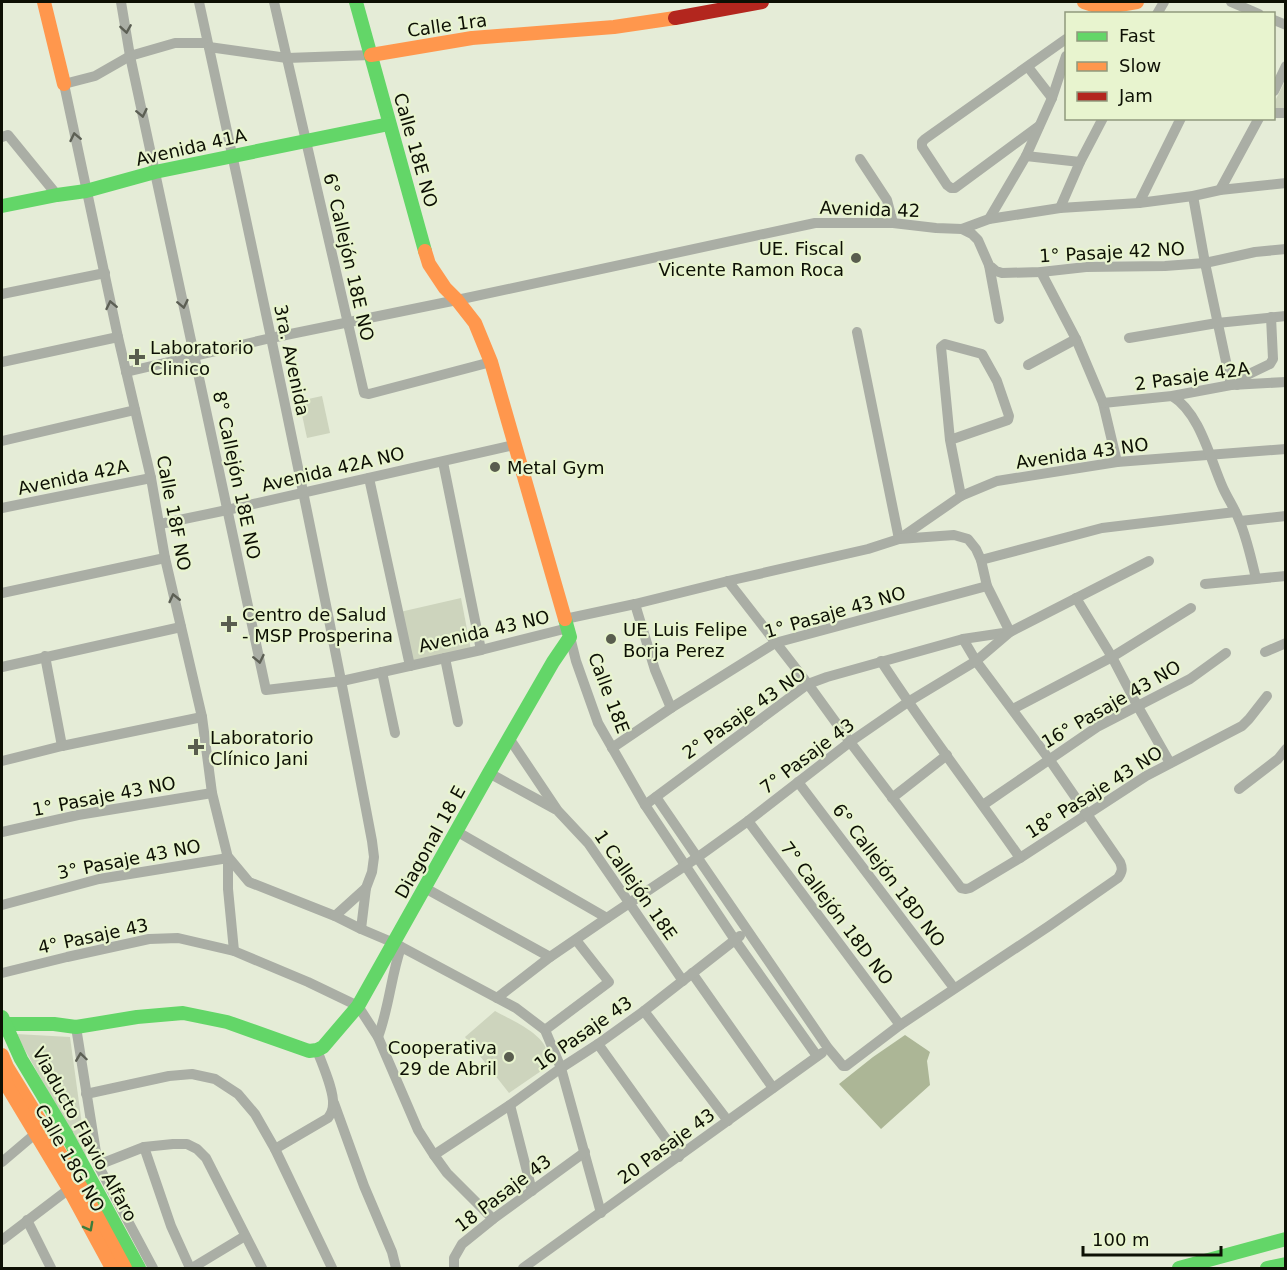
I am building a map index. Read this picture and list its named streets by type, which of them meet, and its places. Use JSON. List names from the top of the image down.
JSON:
{
  "streets": {
    "main road": [
      "Calle 1ra",
      "Avenida 41A",
      "Calle 18E NO",
      "Calle 18E",
      "Diagonal 18 E",
      "Viaducto Flavio Alfaro",
      "Calle 18G NO"
    ],
    "street": [
      "Avenida 42",
      "1° Pasaje 42 NO",
      "6° Callejón 18E NO",
      "3ra. Avenida",
      "2 Pasaje 42A",
      "Avenida 43 NO",
      "Avenida 42A NO",
      "8° Callejón 18E NO",
      "Avenida 42A",
      "Calle 18F NO",
      "1° Pasaje 43 NO",
      "16° Pasaje 43 NO",
      "2° Pasaje 43 NO",
      "7° Pasaje 43",
      "18° Pasaje 43 NO",
      "3° Pasaje 43 NO",
      "6° Callejón 18D NO",
      "1 Callejón 18E",
      "7° Callejón 18D NO",
      "4° Pasaje 43",
      "16 Pasaje 43",
      "20 Pasaje 43",
      "18 Pasaje 43"
    ]
  },
  "crossings": [
    ["Calle 1ra", "Calle 18E NO"],
    ["Calle 1ra", "6° Callejón 18E NO"],
    ["Calle 1ra", "3ra. Avenida"],
    ["Calle 1ra", "8° Callejón 18E NO"],
    ["Calle 1ra", "Calle 18F NO"],
    ["Avenida 41A", "Calle 18E NO"],
    ["Avenida 41A", "6° Callejón 18E NO"],
    ["Avenida 41A", "3ra. Avenida"],
    ["Avenida 41A", "8° Callejón 18E NO"],
    ["Avenida 41A", "Calle 18F NO"],
    ["Calle 18E NO", "Avenida 42"],
    ["Calle 18E NO", "Calle 18E"],
    ["Avenida 42", "6° Callejón 18E NO"],
    ["Avenida 42", "3ra. Avenida"],
    ["Avenida 42", "8° Callejón 18E NO"],
    ["Avenida 42", "Calle 18F NO"],
    ["Avenida 42", "Calle 18E"],
    ["6° Callejón 18E NO", "Calle 18E"],
    ["3ra. Avenida", "Avenida 43 NO"],
    ["3ra. Avenida", "Avenida 42A NO"],
    ["Avenida 43 NO", "8° Callejón 18E NO"],
    ["Avenida 43 NO", "1° Pasaje 43 NO"],
    ["Avenida 43 NO", "Calle 18E"],
    ["Avenida 43 NO", "2° Pasaje 43 NO"],
    ["Avenida 43 NO", "7° Pasaje 43"],
    ["Avenida 43 NO", "Diagonal 18 E"],
    ["Avenida 42A NO", "8° Callejón 18E NO"],
    ["Avenida 42A NO", "Calle 18F NO"],
    ["Avenida 42A NO", "Calle 18E"],
    ["Avenida 42A", "Calle 18F NO"],
    ["Calle 18F NO", "1° Pasaje 43 NO"],
    ["Calle 18F NO", "3° Pasaje 43 NO"],
    ["Calle 18F NO", "4° Pasaje 43"],
    ["1° Pasaje 43 NO", "Calle 18E"],
    ["Calle 18E", "2° Pasaje 43 NO"],
    ["Calle 18E", "7° Pasaje 43"],
    ["Calle 18E", "Diagonal 18 E"],
    ["Calle 18E", "16 Pasaje 43"],
    ["Calle 18E", "20 Pasaje 43"],
    ["2° Pasaje 43 NO", "7° Pasaje 43"],
    ["7° Pasaje 43", "6° Callejón 18D NO"],
    ["7° Pasaje 43", "1 Callejón 18E"],
    ["7° Pasaje 43", "7° Callejón 18D NO"],
    ["Diagonal 18 E", "1 Callejón 18E"],
    ["Diagonal 18 E", "4° Pasaje 43"],
    ["1 Callejón 18E", "16 Pasaje 43"],
    ["1 Callejón 18E", "20 Pasaje 43"]
  ],
  "one_way": ["8° Callejón 18E NO", "Calle 18G NO"],
  "places": {
    "other": [
      "UE. Fiscal Vicente Ramon Roca",
      "Metal Gym",
      "UE Luis Felipe Borja Perez",
      "Cooperativa 29 de Abril"
    ],
    "health": ["Laboratorio Clinico", "Centro de Salud - MSP Prosperina", "Laboratorio Clínico Jani"]
  },
  "legend": ["Fast", "Slow", "Jam"],
  "scale_bar": "100 m"
}
